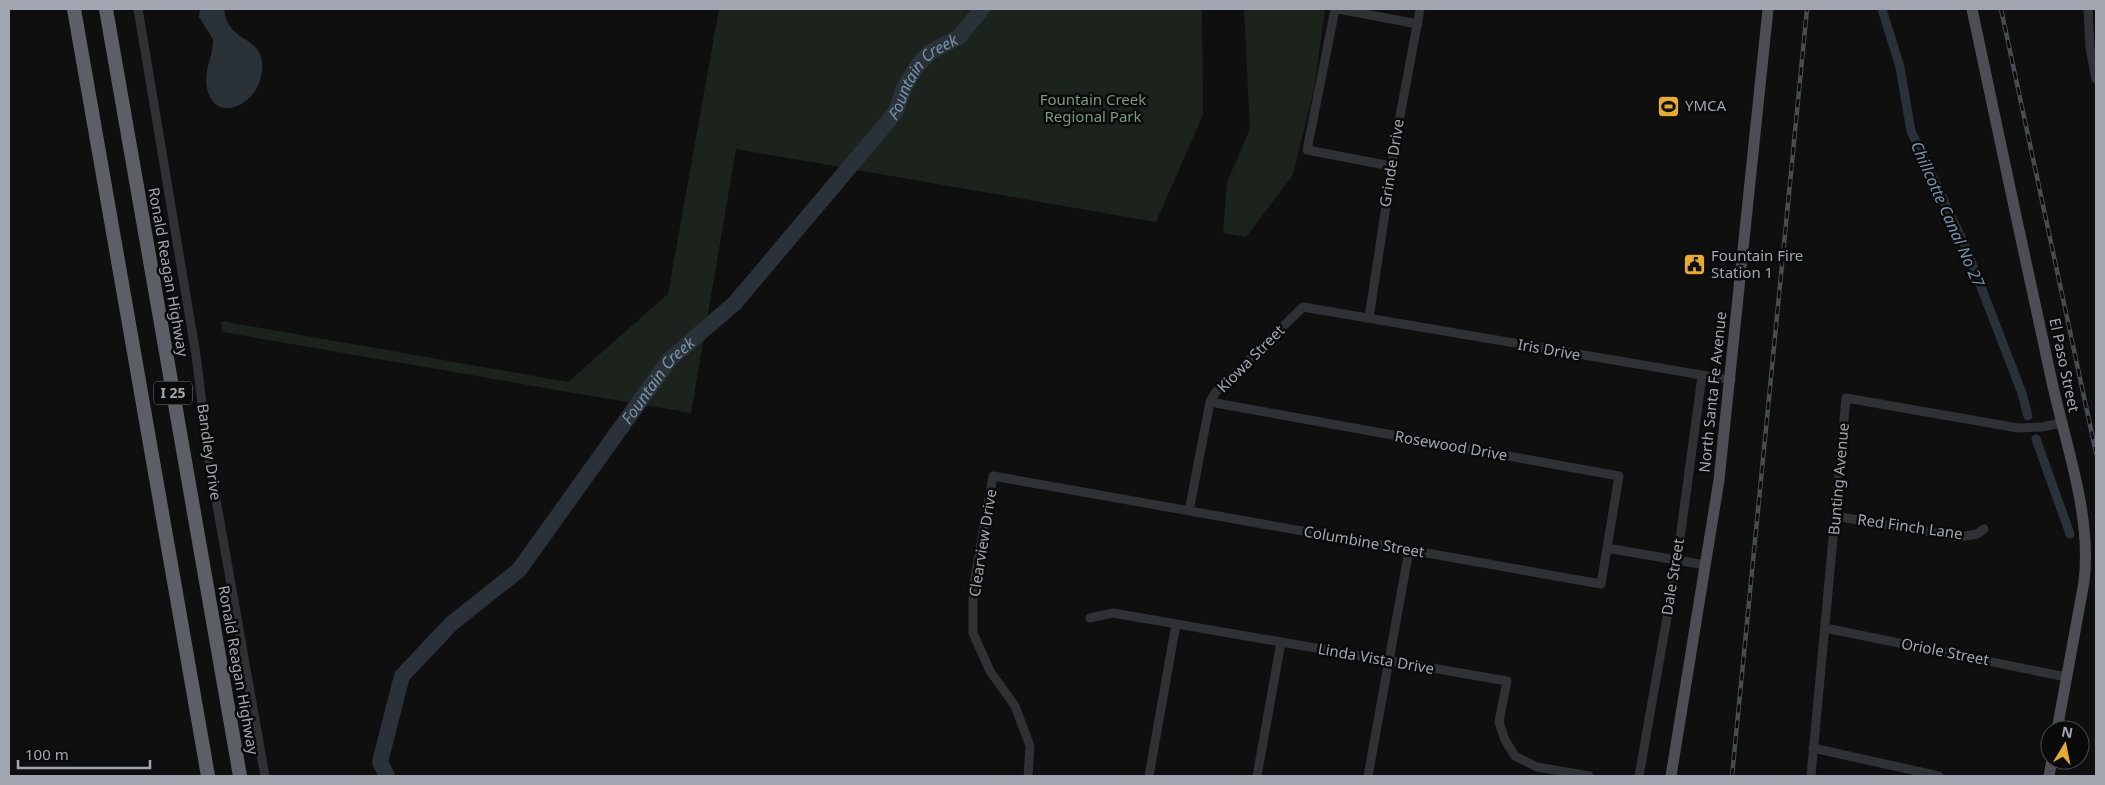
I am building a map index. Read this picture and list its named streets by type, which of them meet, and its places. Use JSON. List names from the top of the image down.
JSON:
{
  "streets": {
    "highway": ["Ronald Reagan Highway", "I 25"],
    "main road": ["El Paso Street", "North Santa Fe Avenue"],
    "street": [
      "Grinde Drive",
      "Iris Drive",
      "Kiowa Street",
      "Rosewood Drive",
      "Bandley Drive",
      "Bunting Avenue",
      "Red Finch Lane",
      "Columbine Street",
      "Clearview Drive",
      "Dale Street",
      "Oriole Street",
      "Linda Vista Drive"
    ]
  },
  "crossings": [
    ["Grinde Drive", "Iris Drive"],
    ["Grinde Drive", "Kiowa Street"],
    ["Iris Drive", "Kiowa Street"],
    ["Iris Drive", "North Santa Fe Avenue"],
    ["Iris Drive", "Dale Street"],
    ["Kiowa Street", "Rosewood Drive"],
    ["Kiowa Street", "Columbine Street"],
    ["El Paso Street", "Bunting Avenue"],
    ["El Paso Street", "Oriole Street"],
    ["Rosewood Drive", "Columbine Street"],
    ["Bunting Avenue", "Red Finch Lane"],
    ["Bunting Avenue", "Oriole Street"],
    ["Columbine Street", "Clearview Drive"]
  ],
  "water": ["Fountain Creek", "Chillcotte Canal No 27"],
  "parks": ["Fountain Creek Regional Park"],
  "places": {
    "sports": ["YMCA"],
    "public building": ["Fountain Fire Station 1"]
  },
  "scale_bar": "100 m",
  "north": "top"
}
